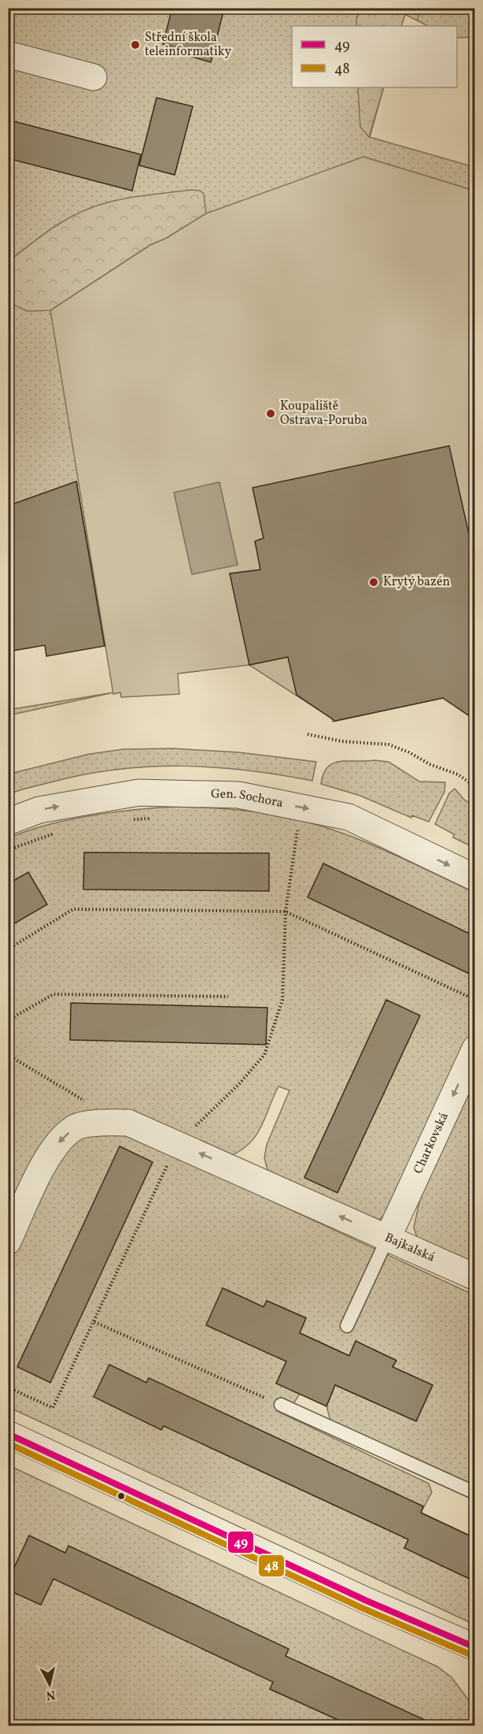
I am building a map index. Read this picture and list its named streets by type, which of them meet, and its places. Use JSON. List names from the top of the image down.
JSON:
{
  "streets": {
    "street": ["Gen. Sochora", "Charkovská", "Bajkalská"]
  },
  "crossings": [
    ["Charkovská", "Bajkalská"]
  ],
  "one_way": ["Gen. Sochora", "Charkovská"],
  "places": ["Střední škola teleinformatiky", "Koupaliště Ostrava-Poruba", "Krytý bazén"],
  "lines": ["transit line 49", "transit line 48"],
  "legend": ["49", "48"],
  "north": "bottom"
}
